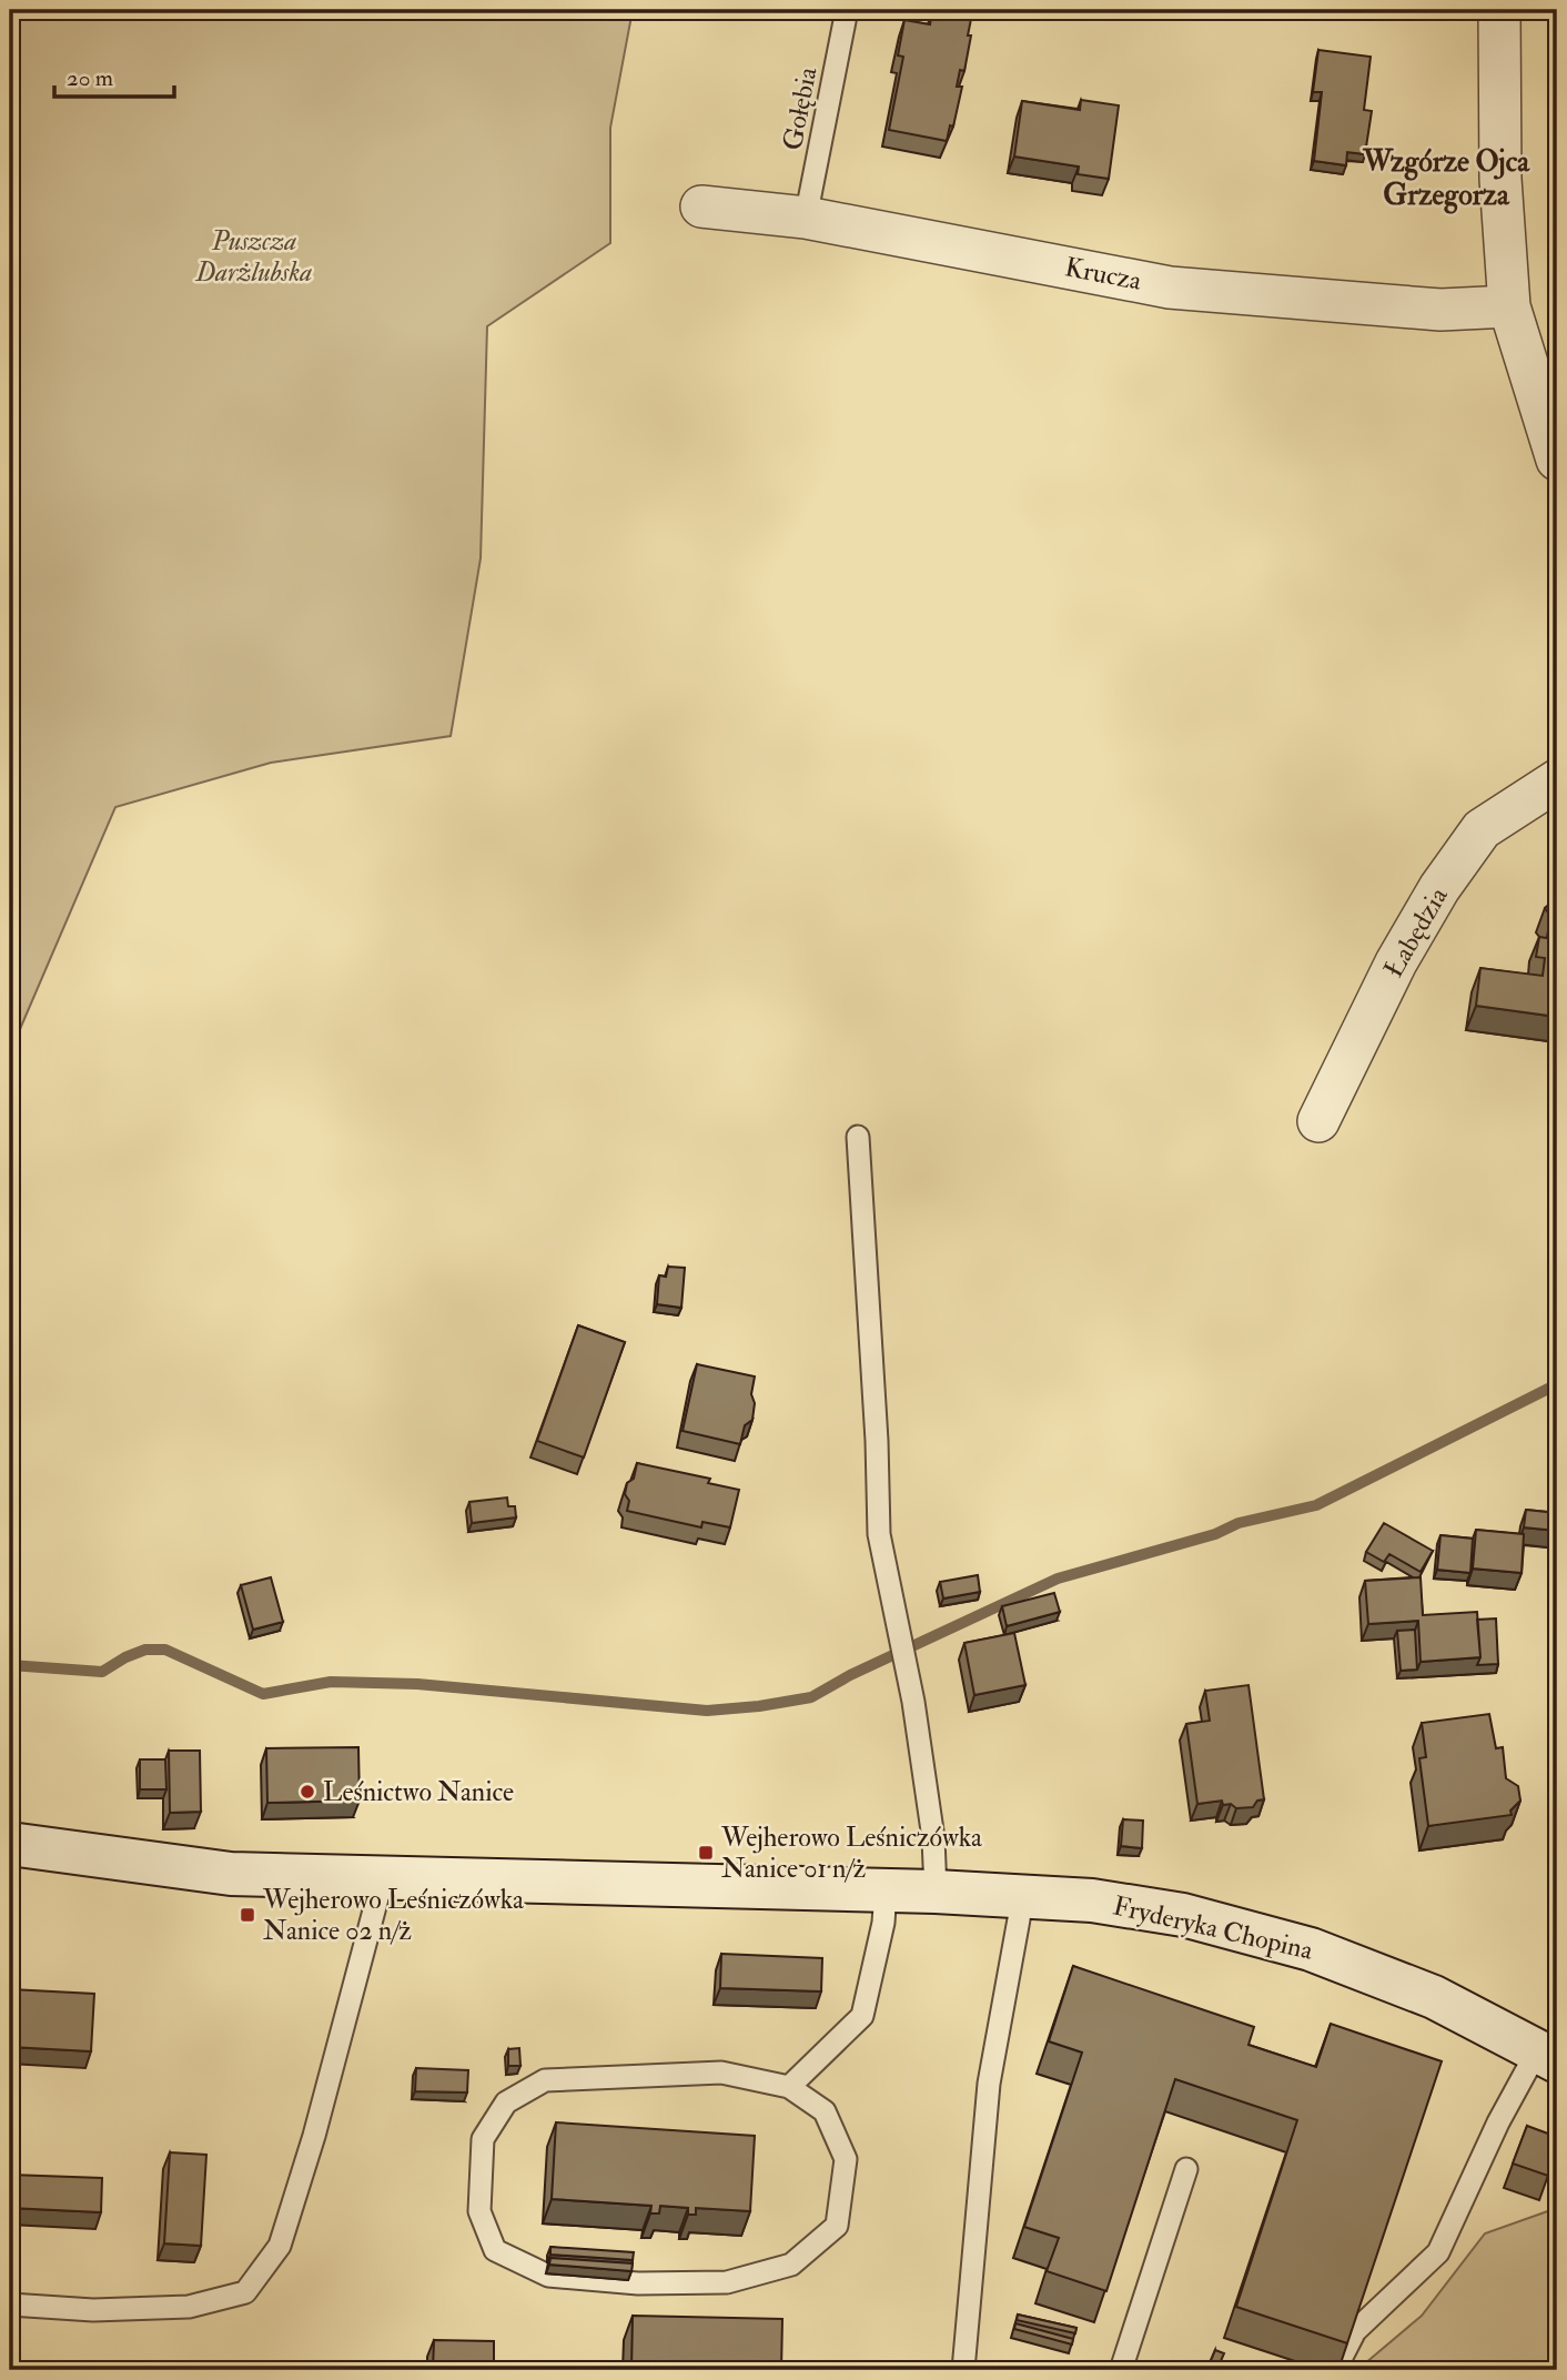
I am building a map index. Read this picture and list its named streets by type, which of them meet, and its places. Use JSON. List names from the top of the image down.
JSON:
{
  "streets": {
    "street": ["Krucza", "Łabędzia", "Fryderyka Chopina"],
    "lane": ["Gołębia"]
  },
  "crossings": [
    ["Gołębia", "Krucza"]
  ],
  "districts": ["Wzgórze Ojca Grzegorza"],
  "parks": ["Puszcza Darżlubska"],
  "places": {
    "other": ["Leśnictwo Nanice"],
    "transit": ["Wejherowo Leśniczówka Nanice 01 n/ż", "Wejherowo Leśniczówka Nanice 02 n/ż"]
  },
  "scale_bar": "20 m"
}
